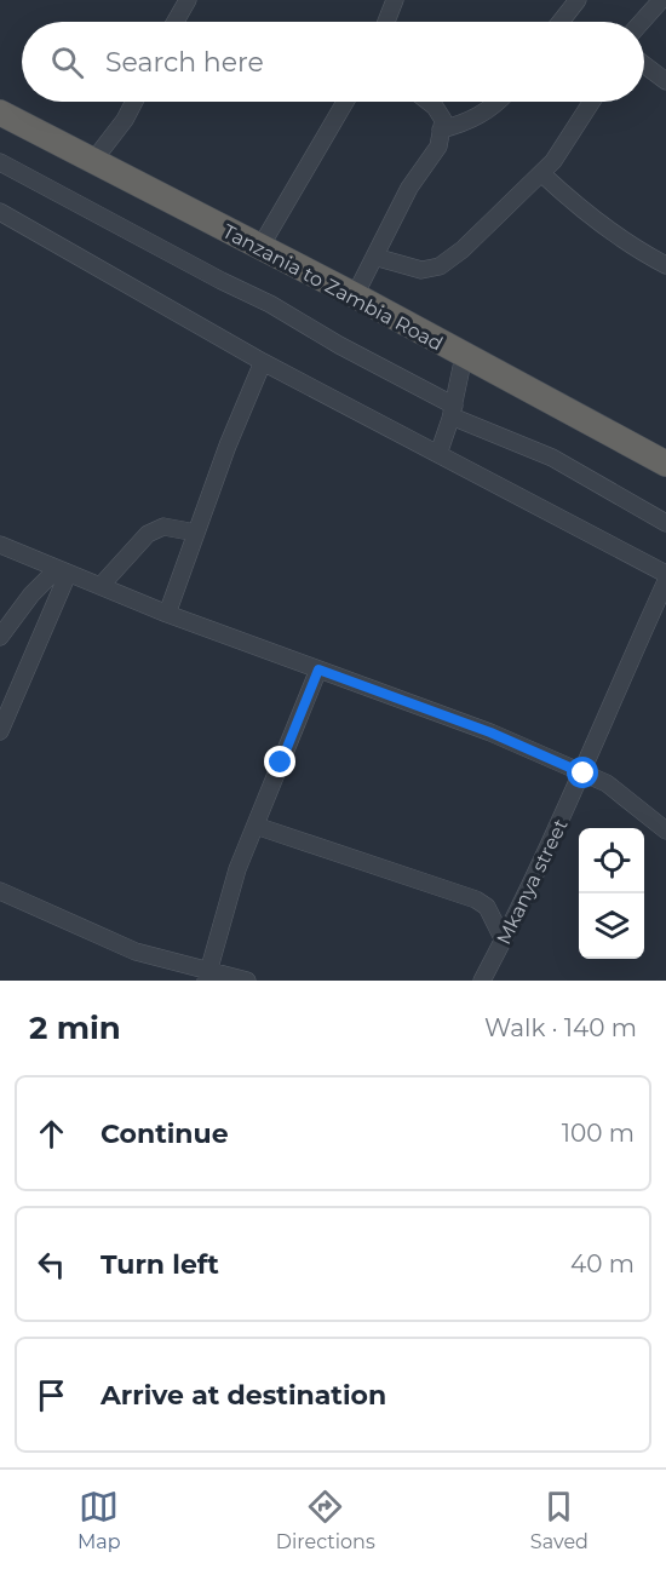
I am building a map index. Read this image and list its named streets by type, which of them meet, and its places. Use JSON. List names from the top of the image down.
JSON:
{
  "streets": {
    "highway": ["Tanzania to Zambia Road"],
    "street": ["Mkanya street"]
  },
  "page": {
    "search": "Search here",
    "heading": ["2 min", "Walk · 140 m"],
    "list": [
      ["Continue", "100 m"],
      ["Turn left", "40 m"],
      "Arrive at destination"
    ],
    "nav": ["Map", "Directions", "Saved"]
  }
}
